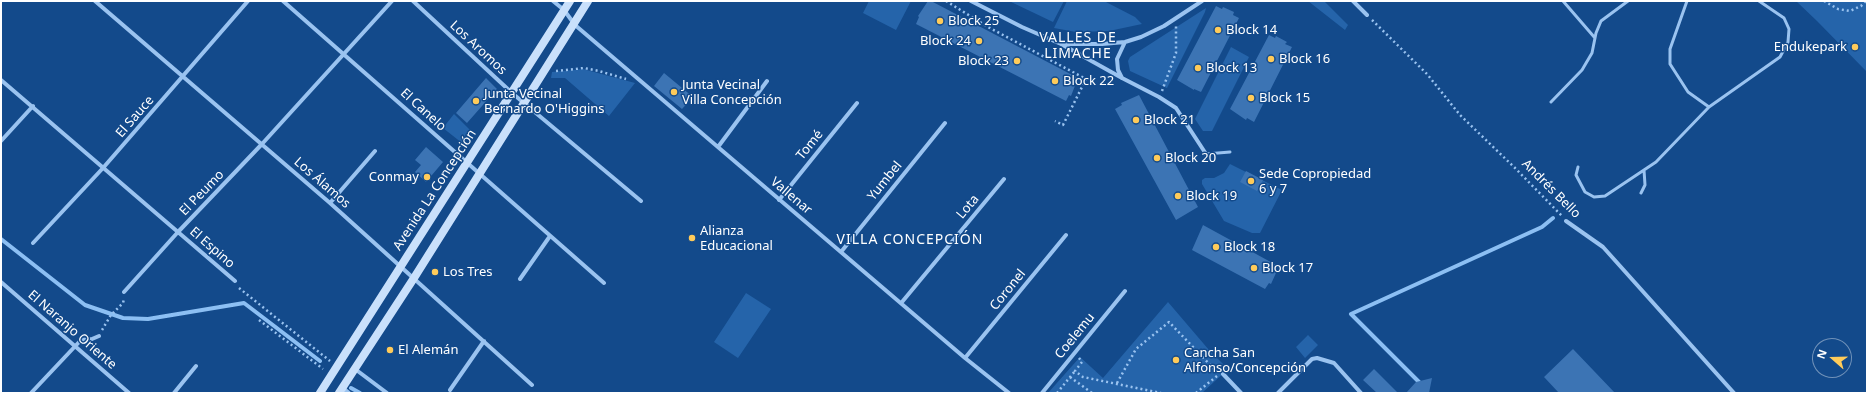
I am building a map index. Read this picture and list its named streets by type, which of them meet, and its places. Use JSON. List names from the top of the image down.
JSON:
{
  "streets": {
    "street": [
      "Los Aromos",
      "El Canelo",
      "El Sauce",
      "Tomé",
      "Yumbel",
      "Los Álamos",
      "Andrés Bello",
      "Avenida La Concepción",
      "El Peumo",
      "Vallenar",
      "Lota",
      "El Espino",
      "Coronel",
      "El Naranjo Oriente",
      "Coelemu"
    ]
  },
  "crossings": [
    ["Los Aromos", "Avenida La Concepción"],
    ["El Canelo", "Avenida La Concepción"],
    ["El Canelo", "El Peumo"],
    ["El Sauce", "Los Álamos"],
    ["El Sauce", "El Espino"],
    ["Tomé", "Vallenar"],
    ["Yumbel", "Vallenar"],
    ["Los Álamos", "Avenida La Concepción"],
    ["Los Álamos", "El Peumo"],
    ["Avenida La Concepción", "Vallenar"],
    ["Avenida La Concepción", "El Espino"],
    ["El Peumo", "El Espino"],
    ["Vallenar", "Lota"],
    ["Vallenar", "Coronel"]
  ],
  "districts": ["VALLES DE LIMACHE", "VILLA CONCEPCIÓN"],
  "places": [
    "Block 25",
    "Block 14",
    "Block 24",
    "Endukepark",
    "Block 16",
    "Block 23",
    "Block 13",
    "Block 22",
    "Junta Vecinal Villa Concepción",
    "Block 15",
    "Junta Vecinal Bernardo O'Higgins",
    "Block 21",
    "Block 20",
    "Conmay",
    "Sede Copropiedad 6 y 7",
    "Block 19",
    "Alianza Educacional",
    "Block 18",
    "Block 17",
    "Los Tres",
    "El Alemán",
    "Cancha San Alfonso/Concepción"
  ],
  "north": "left"
}
